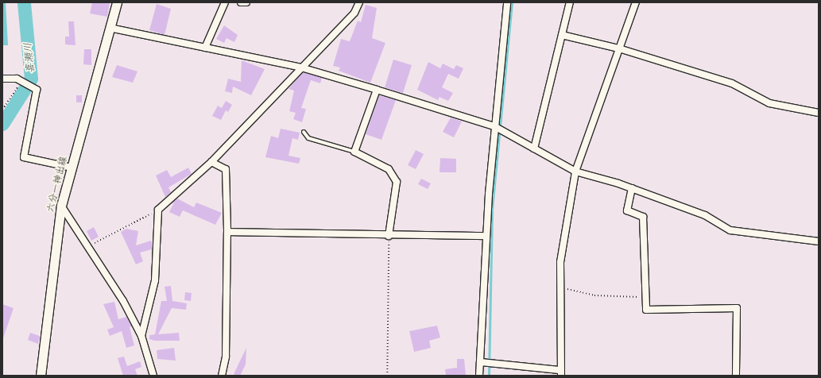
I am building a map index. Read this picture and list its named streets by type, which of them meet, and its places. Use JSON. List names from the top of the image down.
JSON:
{
  "streets": {
    "main road": ["六分一神出線"]
  },
  "water": ["喜瀬川"]
}
